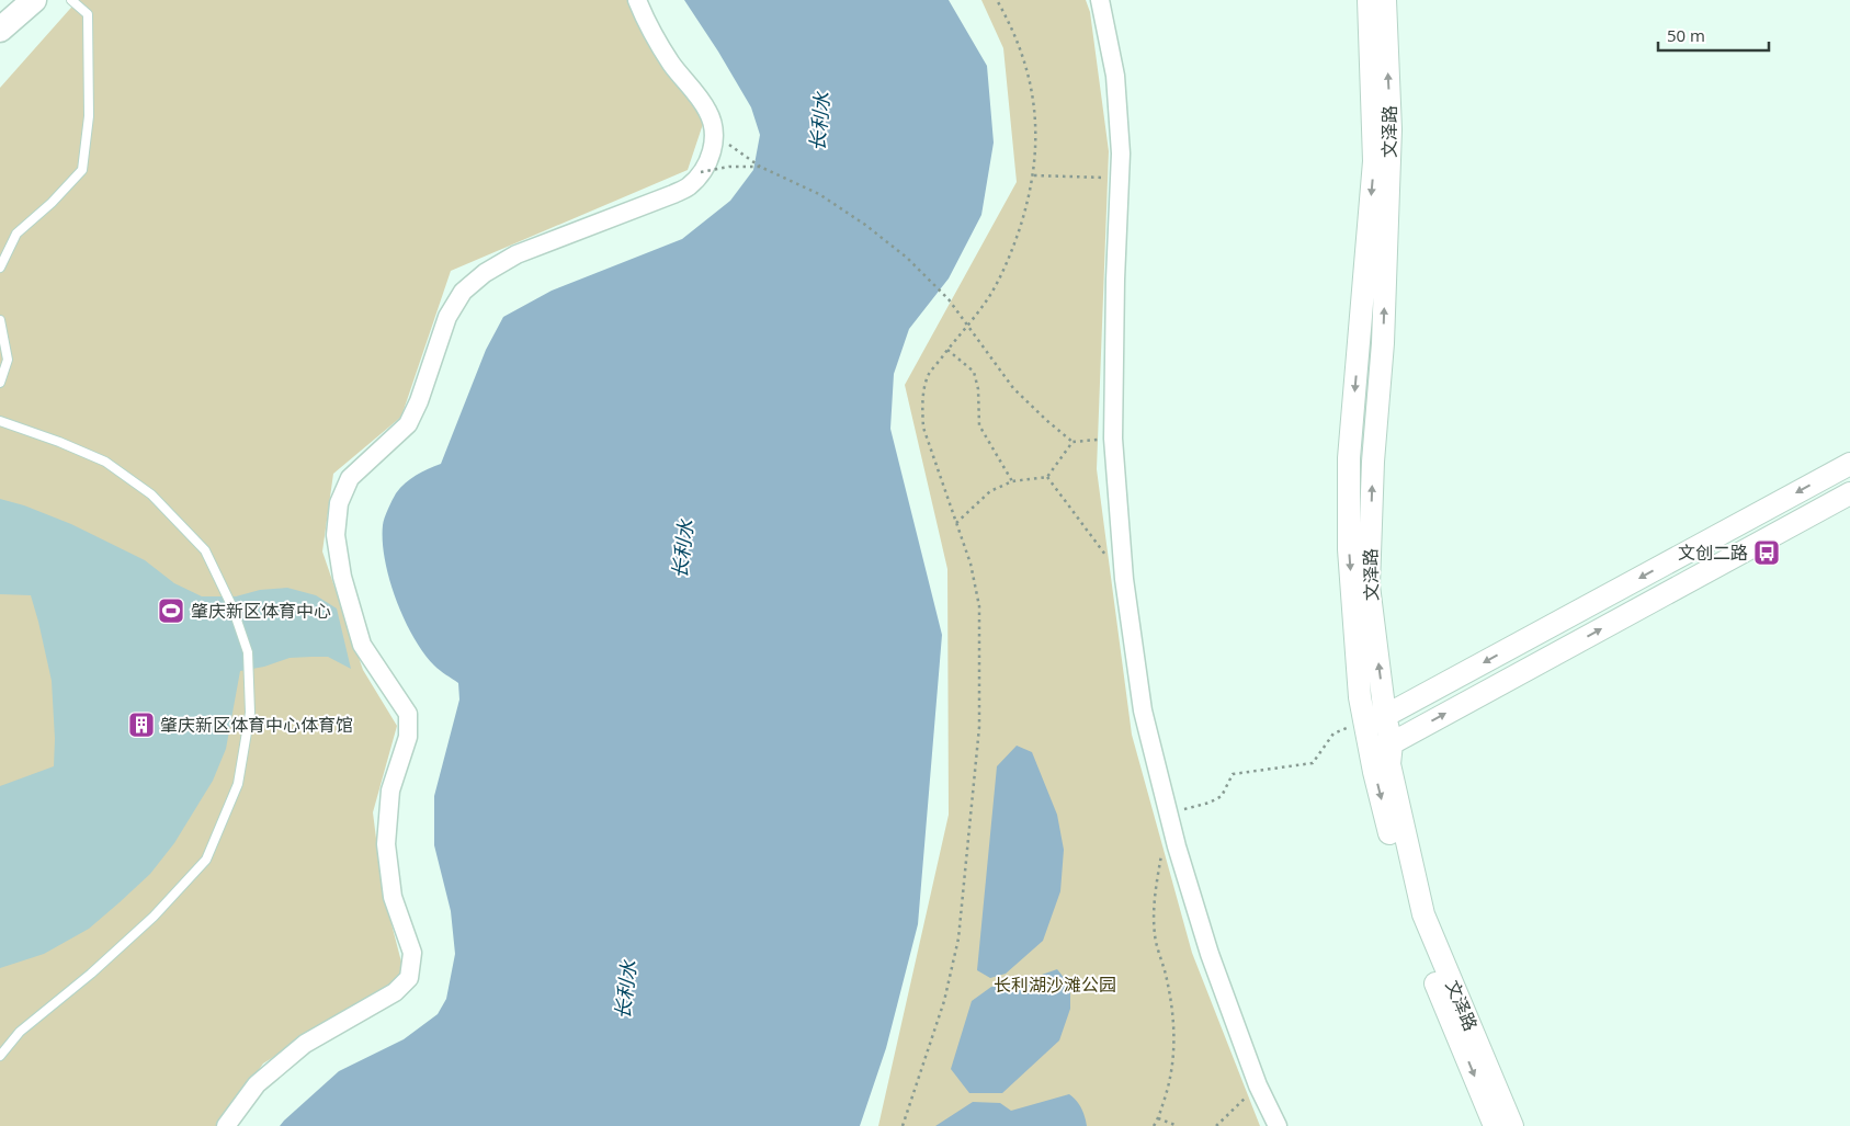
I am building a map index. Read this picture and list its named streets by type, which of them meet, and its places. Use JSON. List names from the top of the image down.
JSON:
{
  "streets": {
    "street": ["文泽路"]
  },
  "water": ["长利水"],
  "parks": ["长利湖沙滩公园"],
  "places": {
    "bus stop": ["文创二路"],
    "sports": ["肇庆新区体育中心"],
    "building": ["肇庆新区体育中心体育馆"]
  },
  "scale_bar": "50 m"
}
